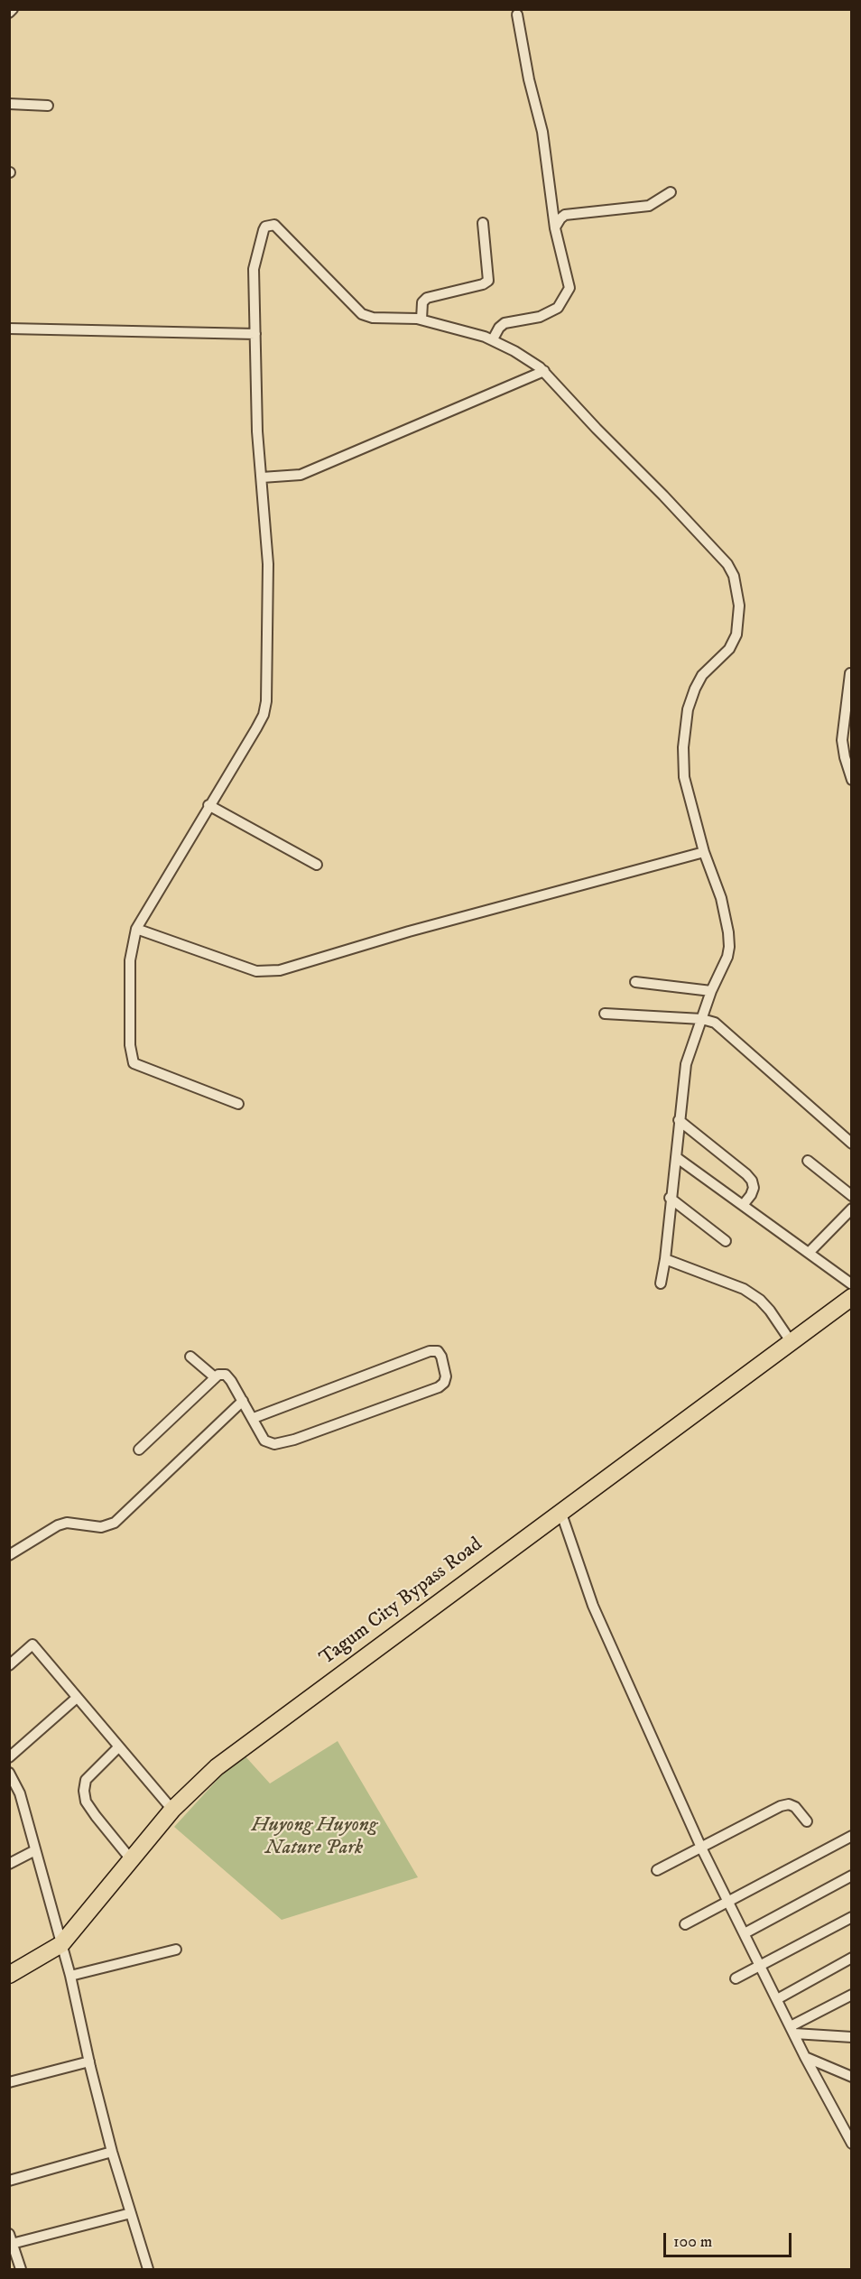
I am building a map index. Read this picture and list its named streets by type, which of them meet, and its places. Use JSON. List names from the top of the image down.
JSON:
{
  "streets": {
    "main road": ["Tagum City Bypass Road"]
  },
  "parks": ["Huyong Huyong Nature Park"],
  "scale_bar": "100 m"
}
